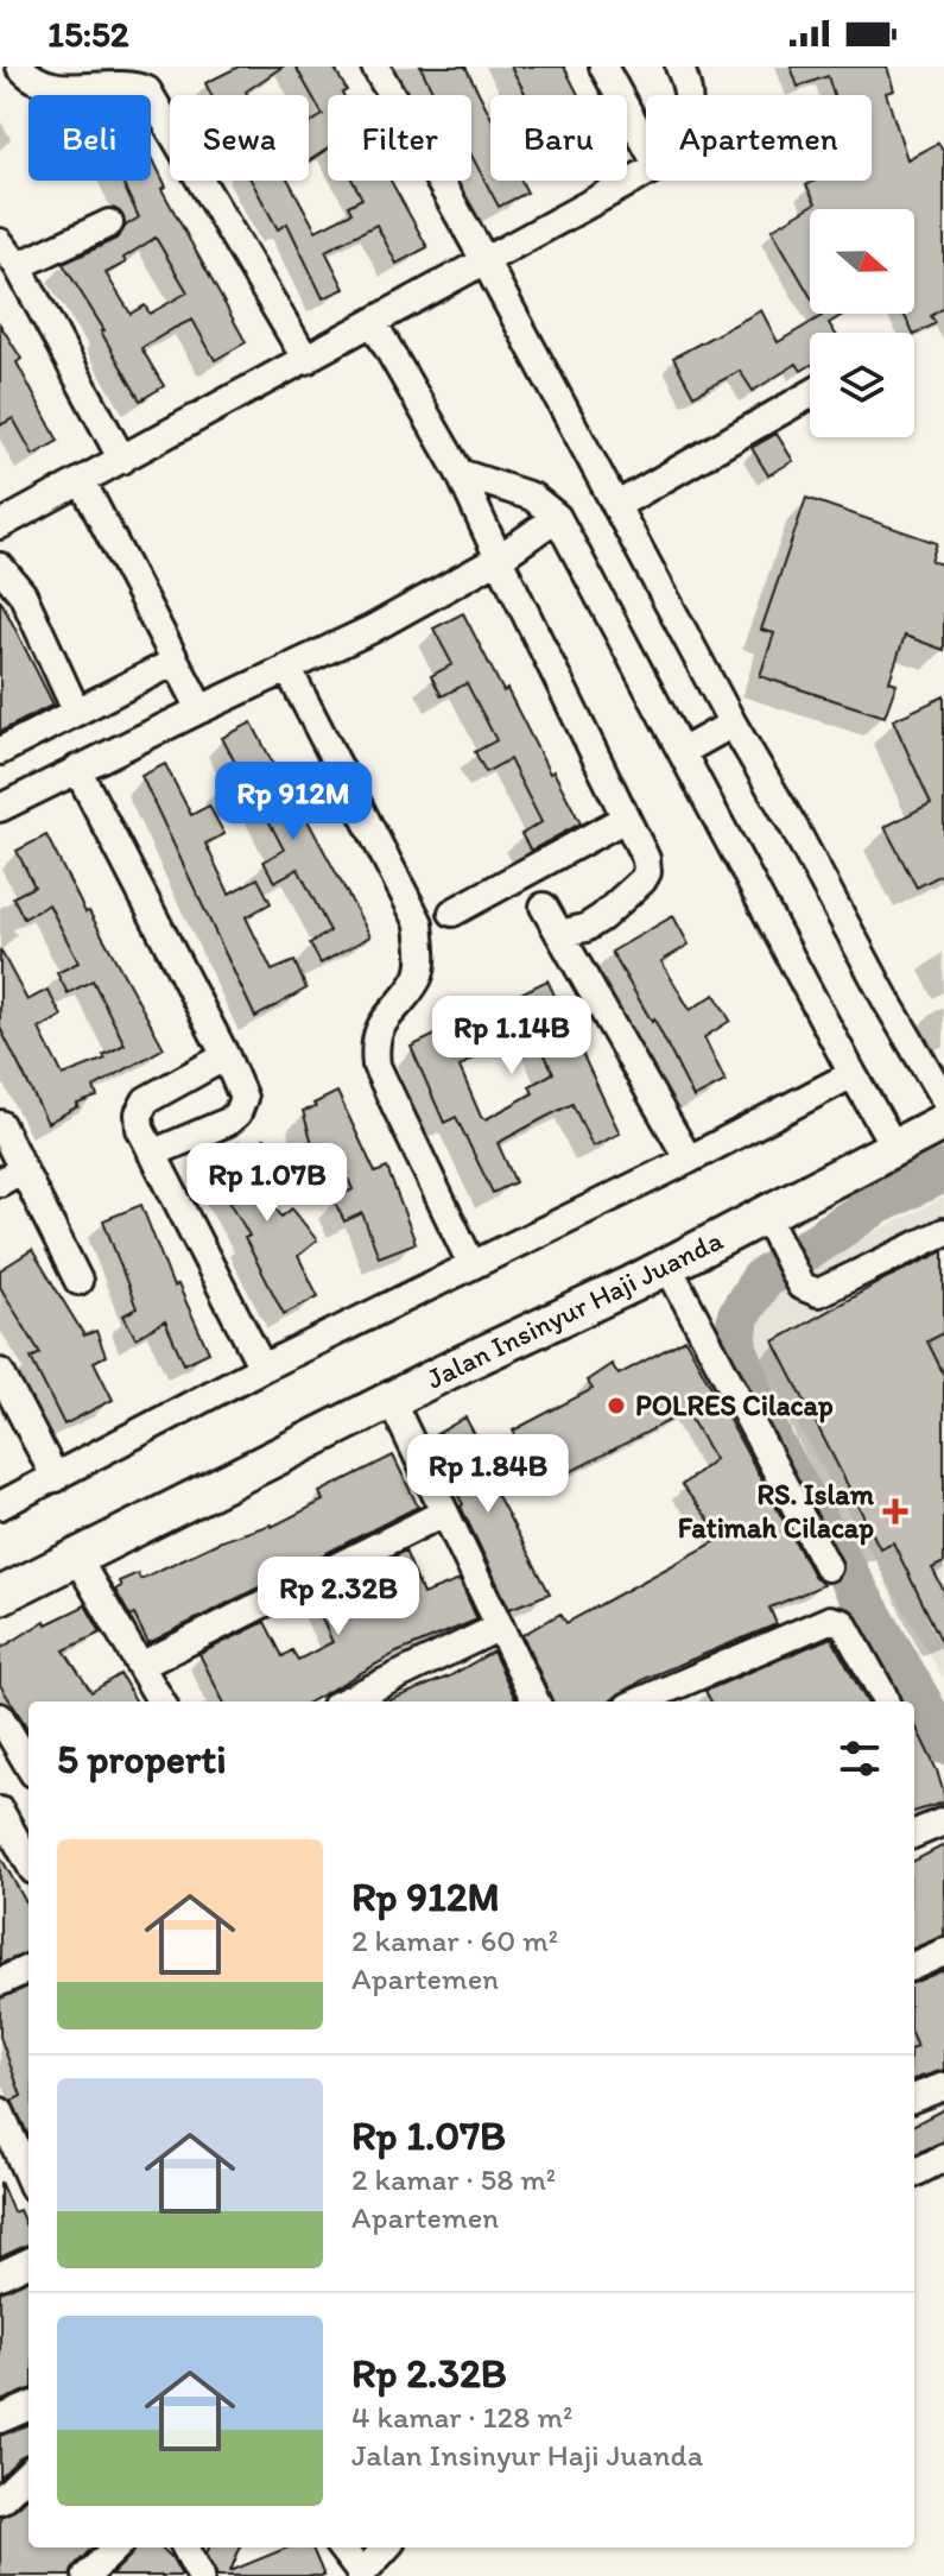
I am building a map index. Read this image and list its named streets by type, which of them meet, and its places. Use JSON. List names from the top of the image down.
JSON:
{
  "streets": {
    "street": ["Jalan Insinyur Haji Juanda"]
  },
  "places": {
    "other": ["POLRES Cilacap"],
    "health": ["RS. Islam Fatimah Cilacap"]
  },
  "north": "right",
  "page": {
    "status": "15:52",
    "chip": [
      "Beli",
      "Sewa",
      "Filter",
      "Baru",
      "Apartemen"
    ],
    "price": [
      "Rp 912M",
      "Rp 1.14B",
      "Rp 1.07B",
      "Rp 1.84B",
      "Rp 2.32B"
    ],
    "heading": "5 properti",
    "list": [
      {
        "name": "Rp 912M",
        "note": "2 kamar · 60 m² · Apartemen"
      },
      {
        "name": "Rp 1.07B",
        "note": "2 kamar · 58 m² · Apartemen"
      },
      {
        "name": "Rp 2.32B",
        "note": "4 kamar · 128 m² · Jalan Insinyur Haji Juanda"
      }
    ]
  }
}
